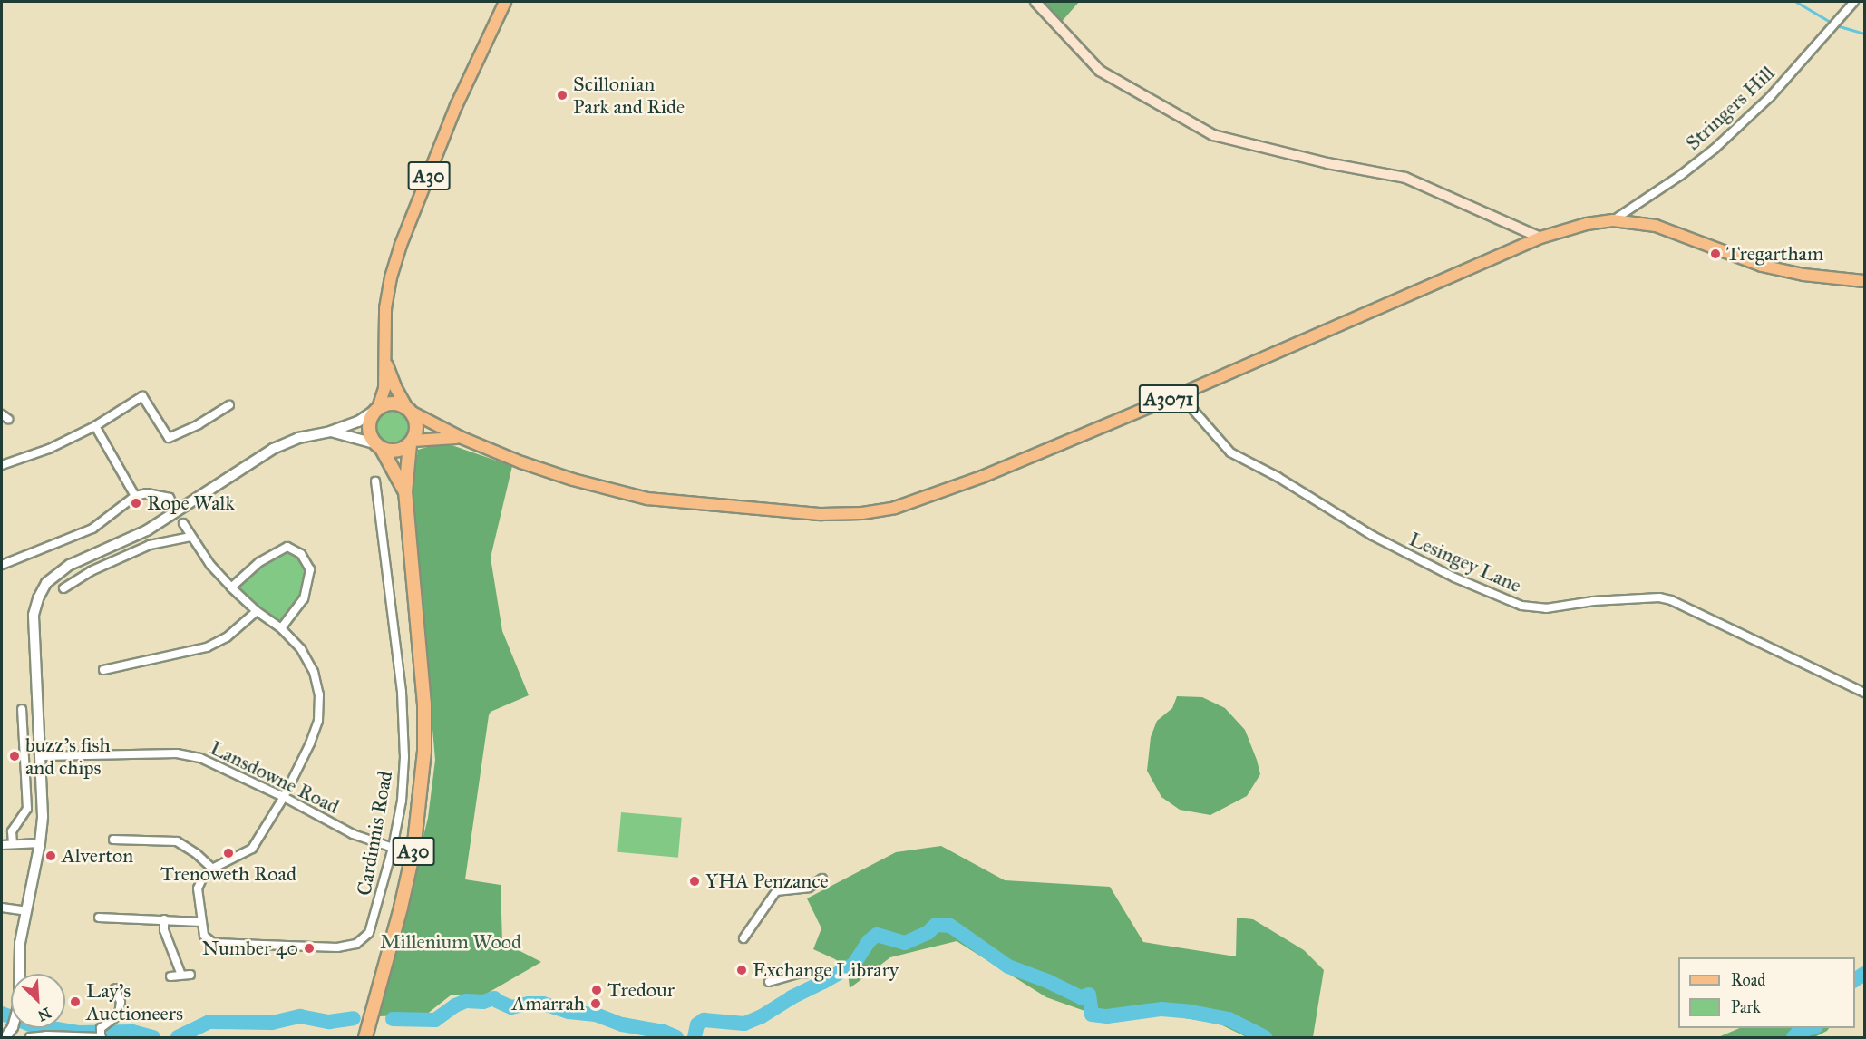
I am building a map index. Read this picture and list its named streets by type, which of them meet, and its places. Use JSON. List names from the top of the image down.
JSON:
{
  "streets": {
    "highway": ["A30"],
    "main road": ["A3071"],
    "street": [
      "Stringers Hill",
      "Lesingey Lane",
      "Lansdowne Road",
      "Cardinnis Road"
    ]
  },
  "crossings": [
    ["Stringers Hill", "A3071"],
    ["A30", "A3071"],
    ["A3071", "Lesingey Lane"],
    ["Lansdowne Road", "Cardinnis Road"]
  ],
  "parks": ["Millenium Wood"],
  "places": [
    "Scillonian Park and Ride",
    "Tregartham",
    "Rope Walk",
    "buzz's fish and chips",
    "Trenoweth Road",
    "Alverton",
    "YHA Penzance",
    "Number 40",
    "Exchange Library",
    "Tredour",
    "Lay's Auctioneers",
    "Amarrah"
  ],
  "legend": ["Road", "Park"],
  "north": "bottom right"
}
